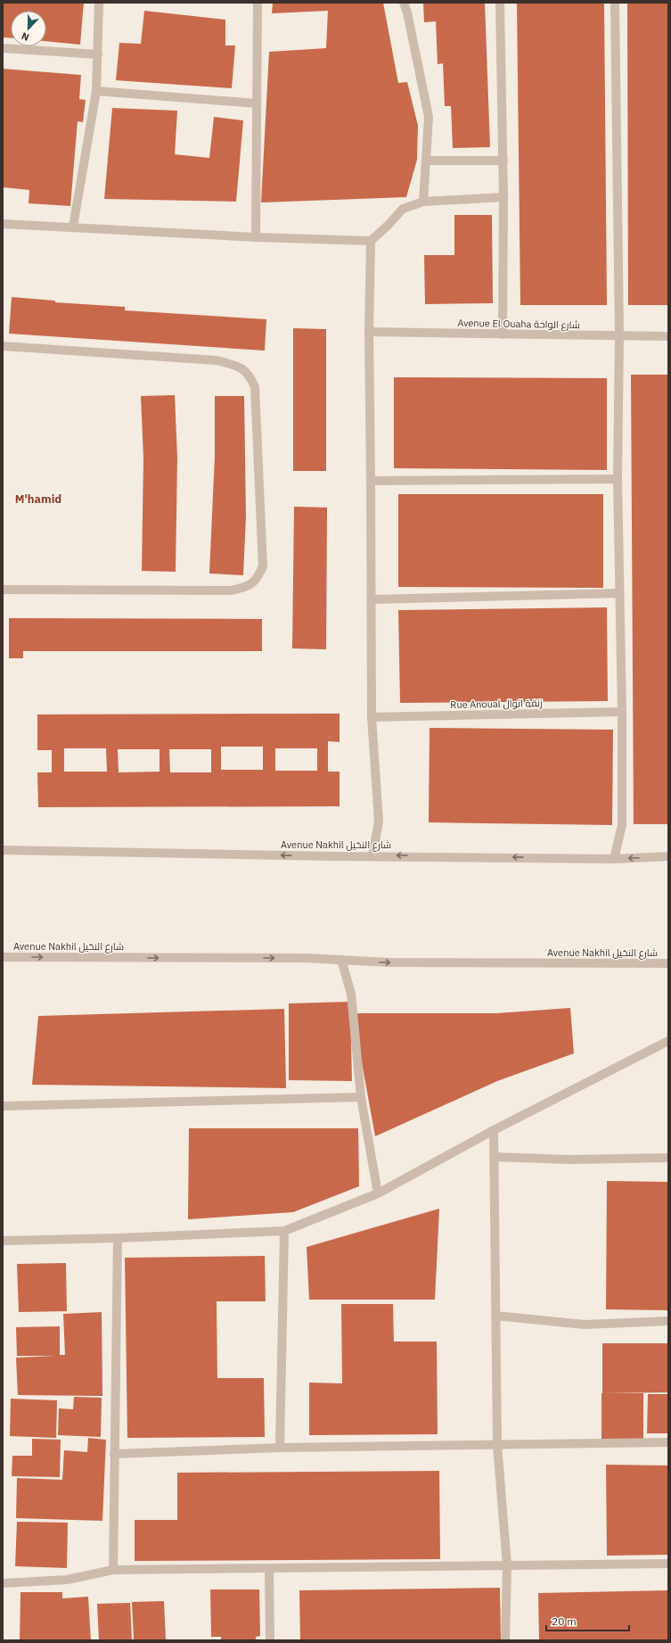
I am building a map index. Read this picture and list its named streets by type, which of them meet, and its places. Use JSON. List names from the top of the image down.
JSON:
{
  "streets": {
    "street": ["Avenue El Ouaha شارع الواحة", "Rue Anoual زنقة انوال", "Avenue Nakhil شارع النخيل"]
  },
  "districts": ["M'hamid"],
  "scale_bar": "20 m",
  "north": "bottom"
}
